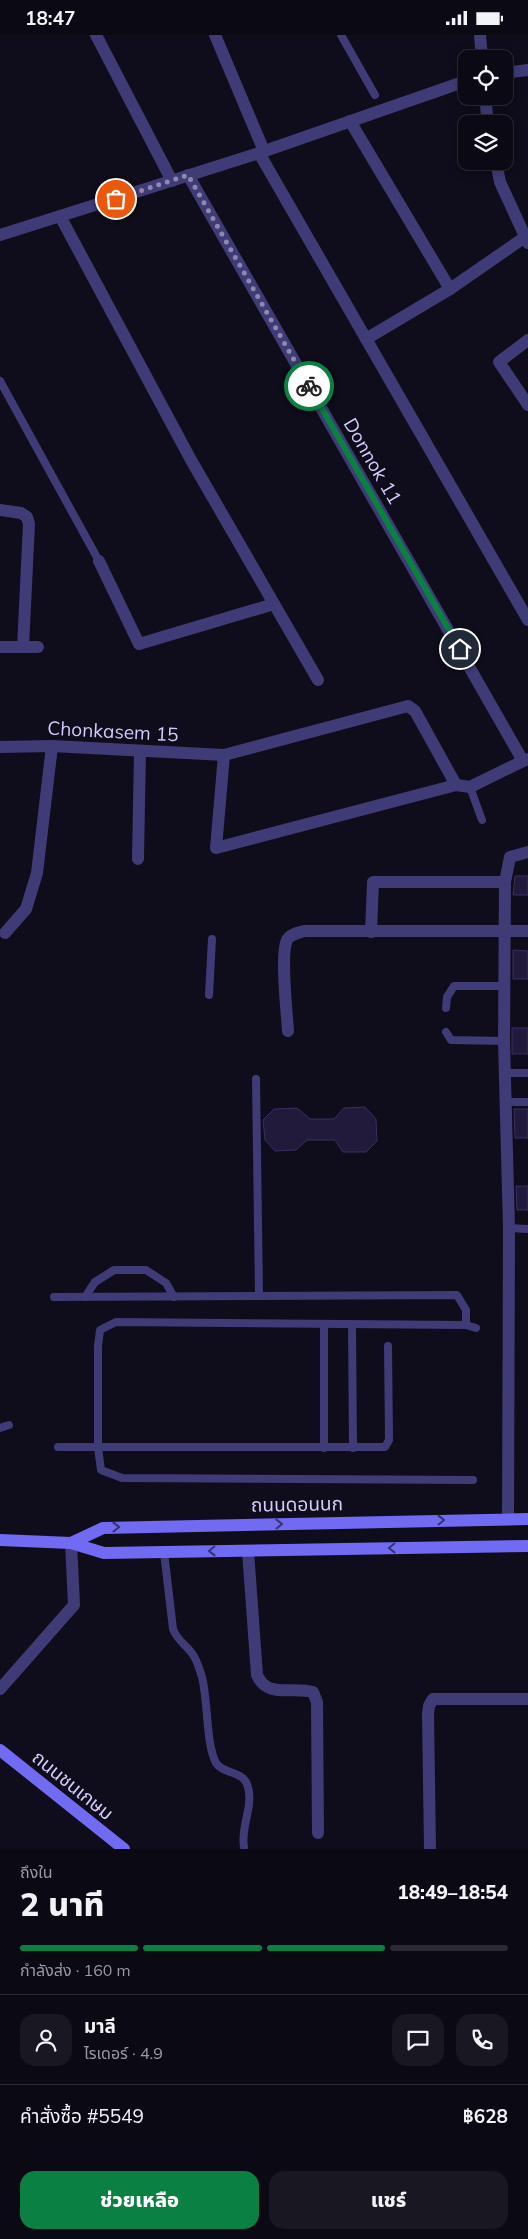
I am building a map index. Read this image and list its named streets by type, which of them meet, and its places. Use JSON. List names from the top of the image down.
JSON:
{
  "streets": {
    "main road": ["ถนนดอนนก", "ถนนชนเกษม"],
    "street": ["Donnok 11", "Chonkasem 15"]
  },
  "page": {
    "status": "18:47",
    "heading": ["2 นาที", "ถึงใน", "18:49–18:54"],
    "panel": [
      "มาลี",
      "ไรเดอร์ · 4.9",
      "คำสั่งซื้อ #5549",
      "฿628"
    ],
    "bar": "กำลังส่ง · 160 m",
    "buttons": ["ช่วยเหลือ", "แชร์"]
  }
}
